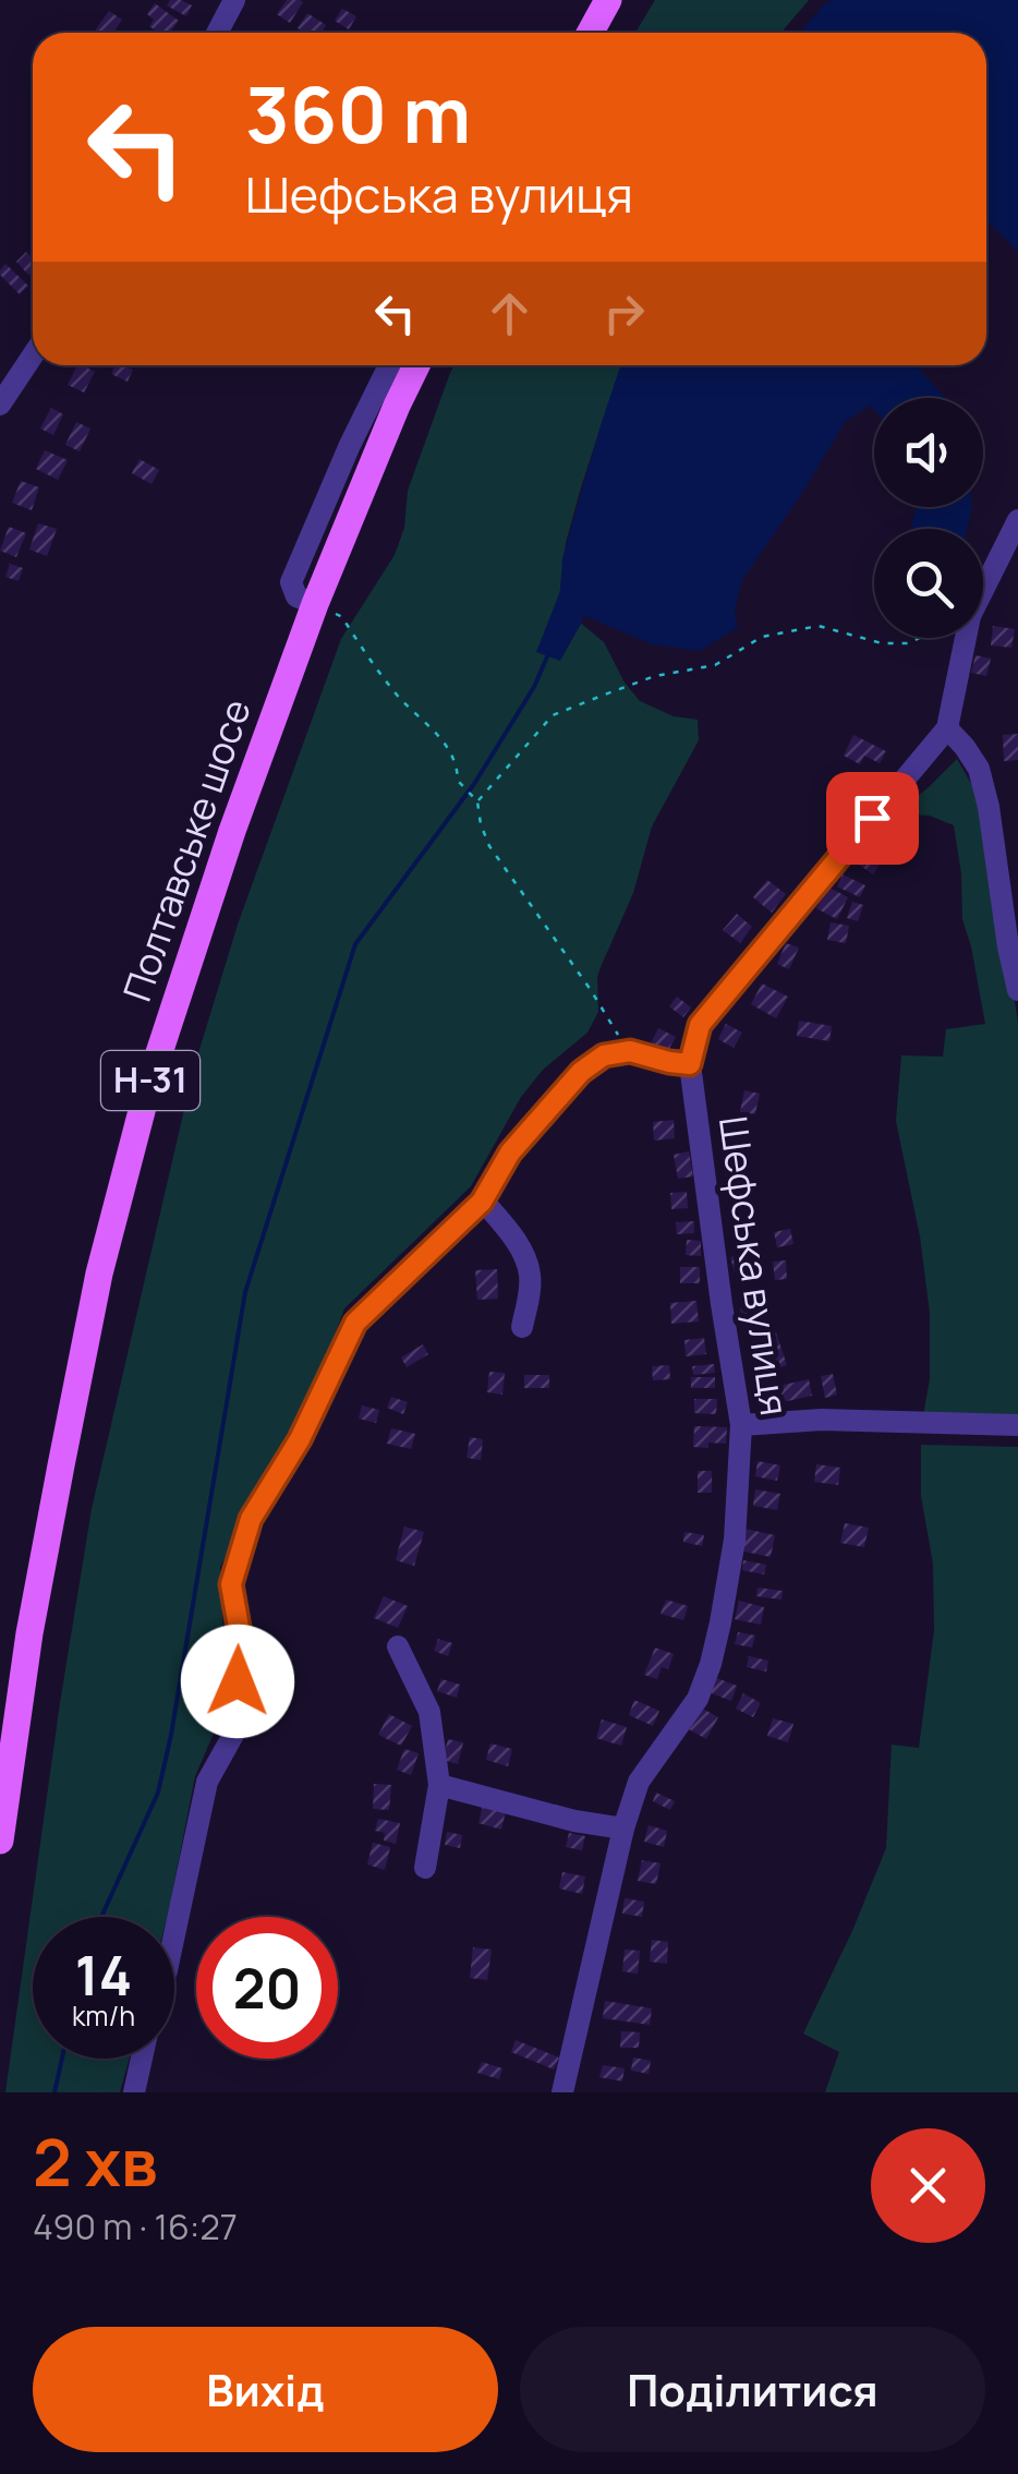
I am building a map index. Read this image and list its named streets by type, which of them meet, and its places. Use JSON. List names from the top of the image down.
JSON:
{
  "streets": {
    "main road": ["Полтавське шосе", "Н-31"],
    "street": ["Шефська вулиця"]
  },
  "page": {
    "turn": ["360 m", "Шефська вулиця"],
    "speed": "14 km/h",
    "limit": "20",
    "heading": ["2 хв", "490 m · 16:27"],
    "buttons": ["Вихід", "Поділитися"]
  }
}
